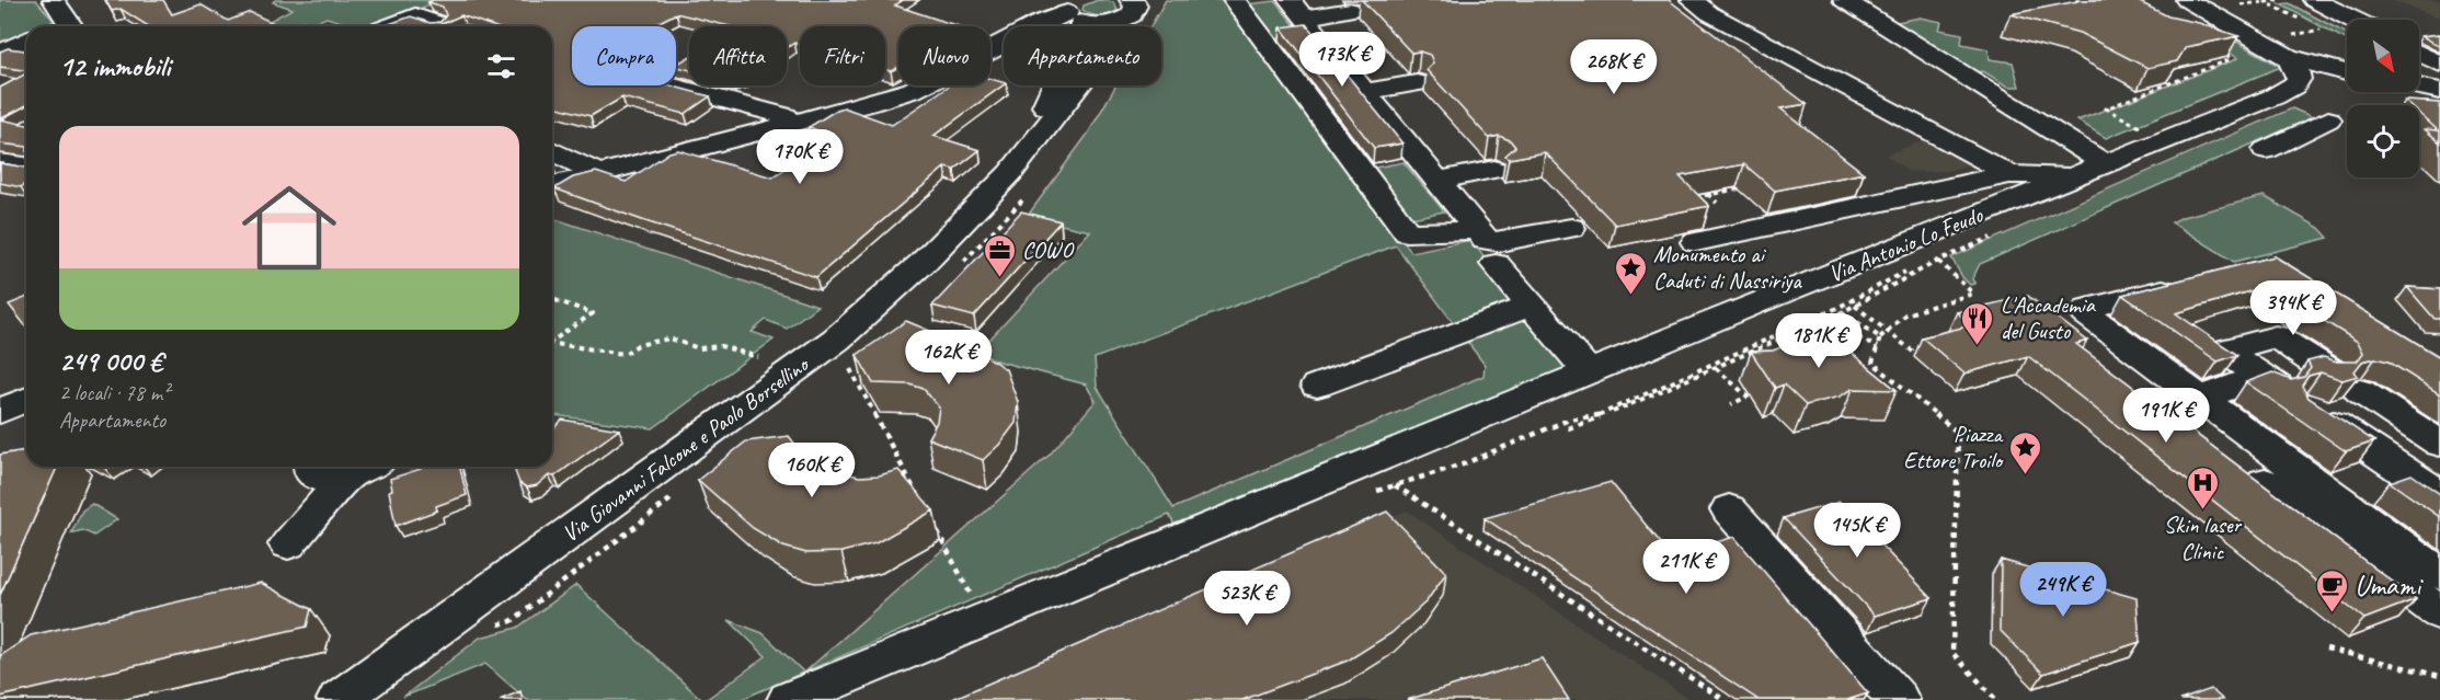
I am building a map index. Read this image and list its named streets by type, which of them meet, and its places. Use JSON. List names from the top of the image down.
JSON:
{
  "streets": {
    "street": ["Via Antonio Lo Feudo", "Via Giovanni Falcone e Paolo Borsellino"]
  },
  "places": {
    "office": ["COWO"],
    "place": ["Monumento ai Caduti di Nassiriya", "Piazza Ettore Troilo"],
    "restaurant": ["L'Accademia del Gusto"],
    "hospital": ["Skin laser Clinic"],
    "cafe": ["Umami"]
  },
  "north": "bottom right",
  "page": {
    "chip": [
      "Compra",
      "Affitta",
      "Filtri",
      "Nuovo",
      "Appartamento"
    ],
    "heading": "12 immobili",
    "price": [
      "173K €",
      "268K €",
      "170K €",
      "394K €",
      "181K €",
      "162K €",
      "191K €",
      "160K €",
      "145K €",
      "211K €",
      "249K €",
      "523K €"
    ],
    "list": [
      {
        "name": "249 000 €",
        "note": "2 locali · 78 m² · Appartamento"
      }
    ]
  }
}
